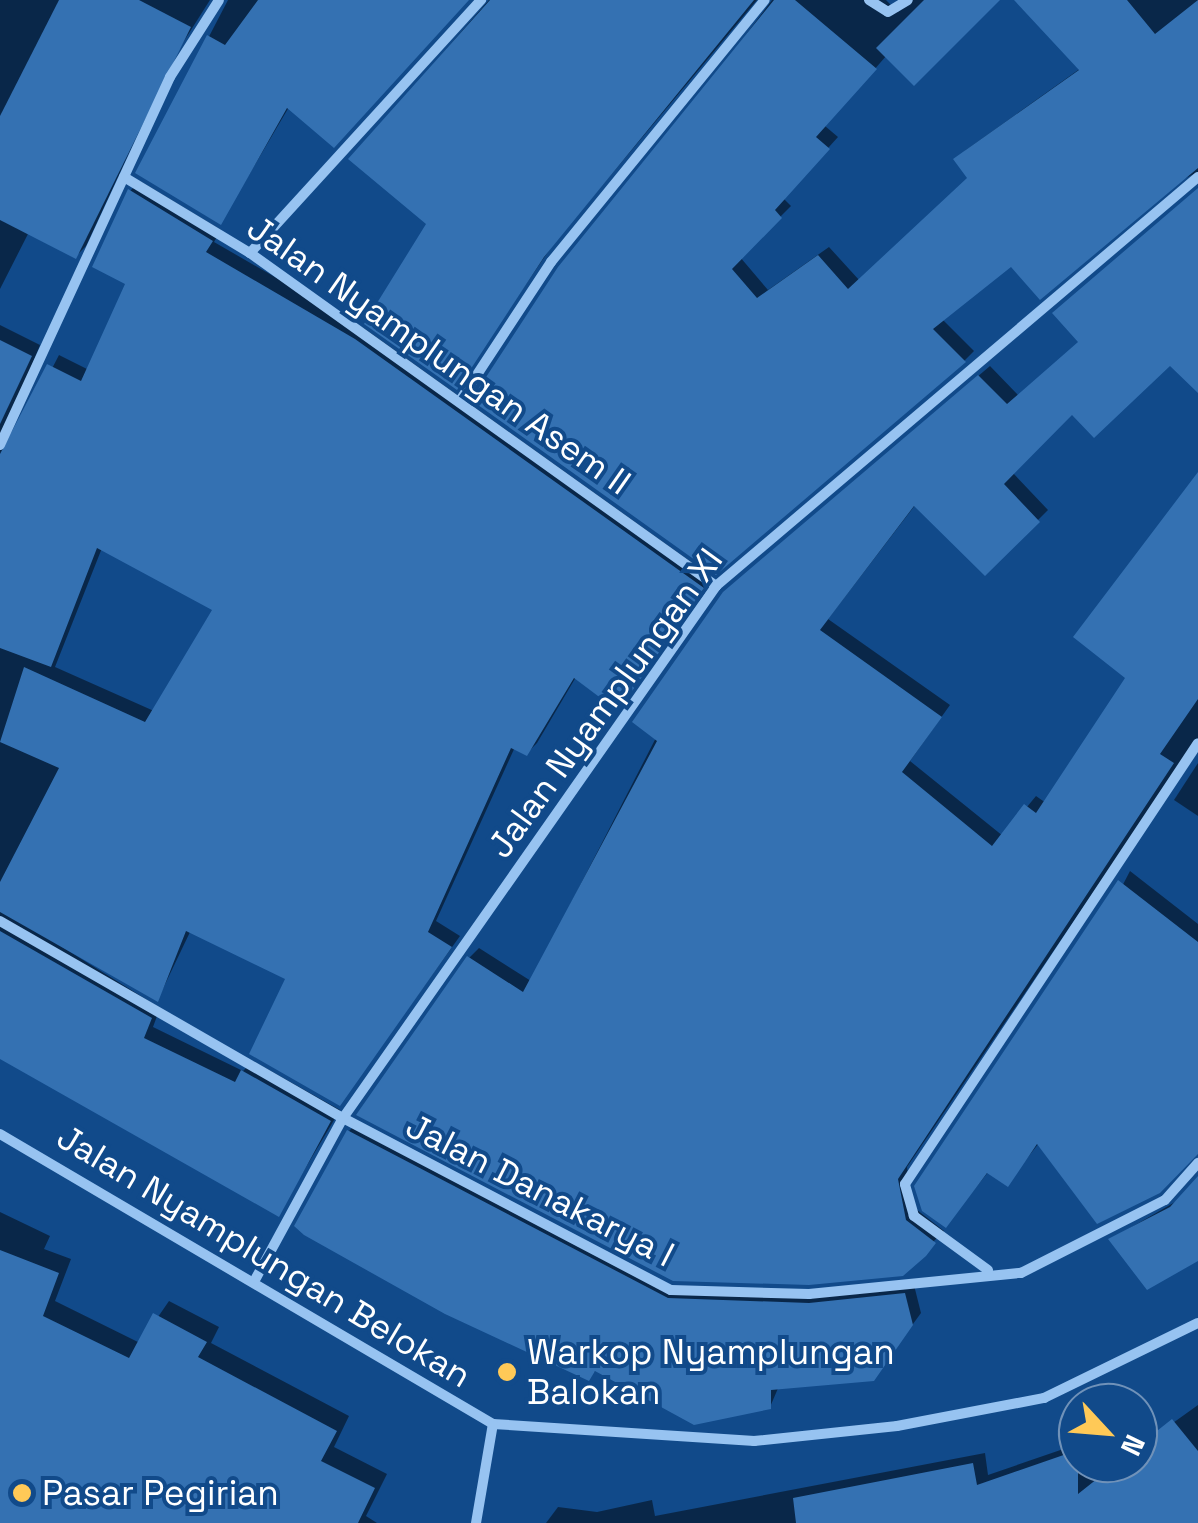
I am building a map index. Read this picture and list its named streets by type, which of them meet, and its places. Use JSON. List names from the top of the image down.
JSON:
{
  "streets": {
    "street": [
      "Jalan Nyamplungan Asem II",
      "Jalan Nyamplungan XI",
      "Jalan Danakarya I",
      "Jalan Nyamplungan Belokan"
    ]
  },
  "crossings": [
    ["Jalan Nyamplungan Asem II", "Jalan Nyamplungan XI"],
    ["Jalan Nyamplungan XI", "Jalan Danakarya I"],
    ["Jalan Nyamplungan XI", "Jalan Nyamplungan Belokan"]
  ],
  "places": ["Warkop Nyamplungan Balokan", "Pasar Pegirian"],
  "north": "bottom right"
}
